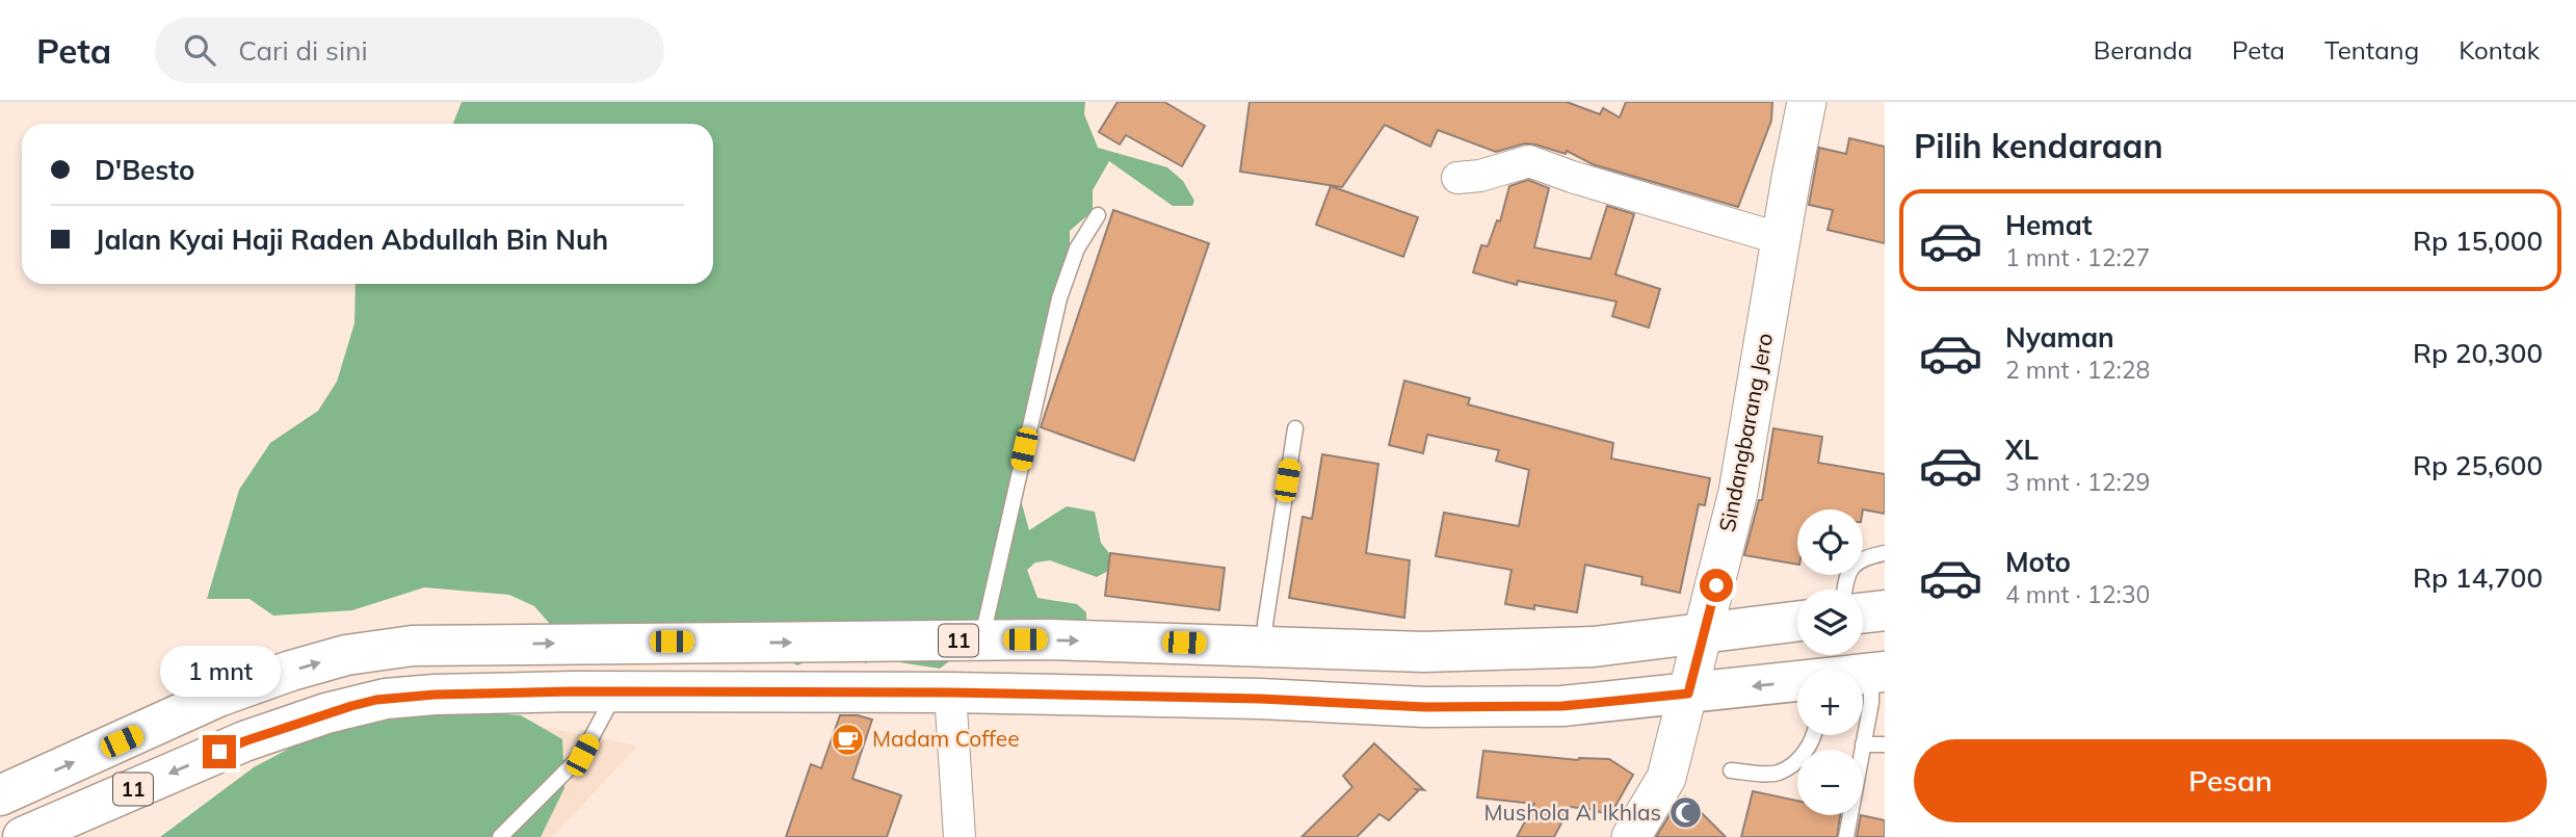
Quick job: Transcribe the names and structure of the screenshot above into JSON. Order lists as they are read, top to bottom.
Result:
{
  "streets": {
    "highway": ["11"],
    "street": ["Sindangbarang Jero"]
  },
  "crossings": [
    ["Sindangbarang Jero", "11"]
  ],
  "places": {
    "cafe": ["Madam Coffee"],
    "mosque": ["Mushola Al Ikhlas"]
  },
  "page": {
    "header": "Peta",
    "search": "Cari di sini",
    "nav": [
      "Beranda",
      "Peta",
      "Tentang",
      "Kontak"
    ],
    "heading": "Pilih kendaraan",
    "banner": ["D'Besto", "Jalan Kyai Haji Raden Abdullah Bin Nuh"],
    "list": [
      {
        "name": "Hemat",
        "note": "1 mnt · 12:27",
        "value": "Rp 15,000"
      },
      {
        "name": "Nyaman",
        "note": "2 mnt · 12:28",
        "value": "Rp 20,300"
      },
      {
        "name": "XL",
        "note": "3 mnt · 12:29",
        "value": "Rp 25,600"
      },
      {
        "name": "Moto",
        "note": "4 mnt · 12:30",
        "value": "Rp 14,700"
      }
    ],
    "map_buttons": ["+", "−"],
    "bubble": "1 mnt",
    "buttons": "Pesan"
  }
}
